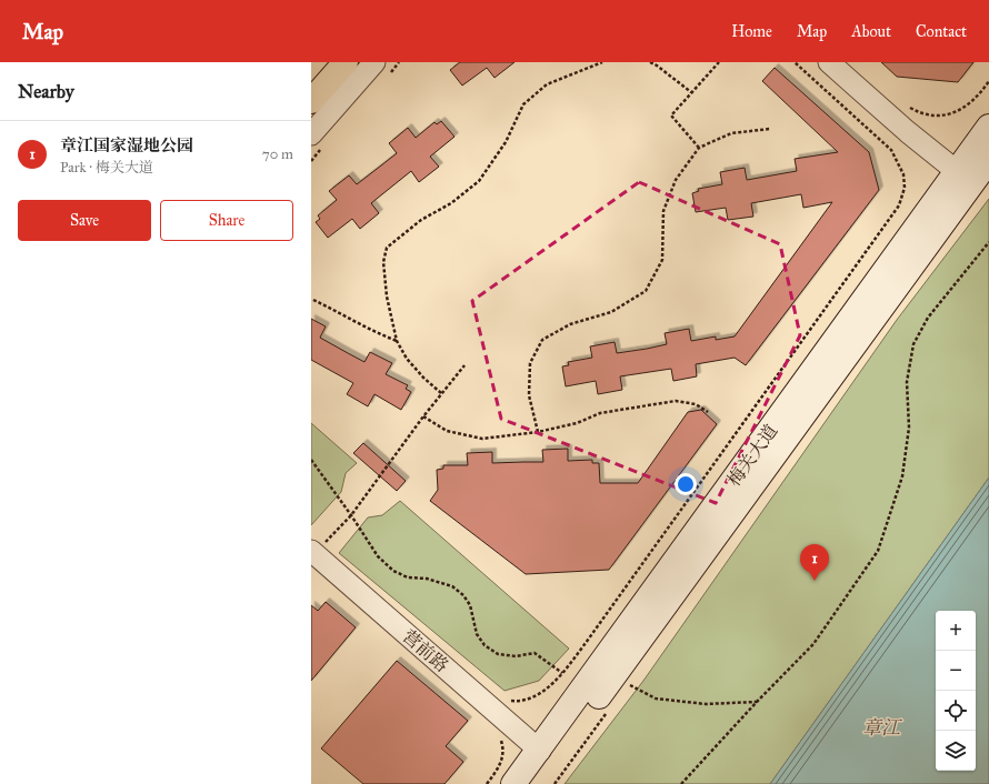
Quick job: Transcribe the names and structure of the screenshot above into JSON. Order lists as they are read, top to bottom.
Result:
{
  "streets": {
    "main road": ["梅关大道"],
    "street": ["营前路"]
  },
  "crossings": [
    ["梅关大道", "营前路"]
  ],
  "water": ["章江"],
  "page": {
    "header": "Map",
    "nav": [
      "Home",
      "Map",
      "About",
      "Contact"
    ],
    "heading": "Nearby",
    "list": [
      {
        "mark": "1",
        "name": "章江国家湿地公园",
        "note": "Park · 梅关大道",
        "value": "70 m"
      }
    ],
    "buttons": ["Save", "Share"],
    "pins": "1",
    "map_buttons": ["+", "−"]
  }
}
